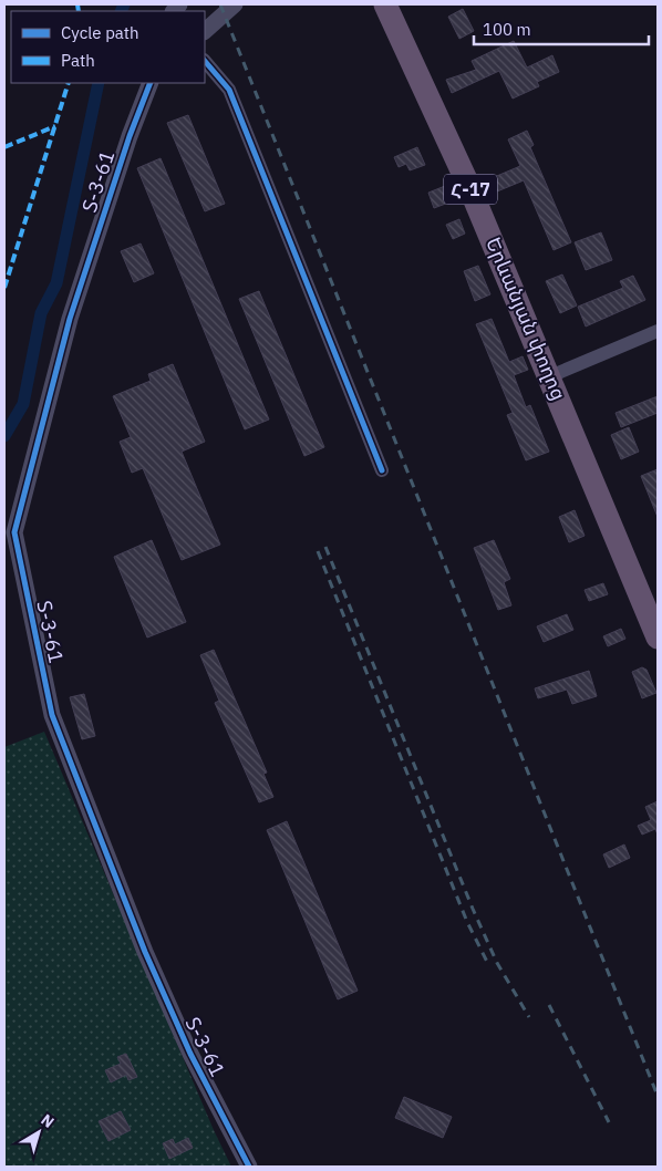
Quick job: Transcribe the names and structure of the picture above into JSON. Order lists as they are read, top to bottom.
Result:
{
  "streets": {
    "highway": ["Հ-17", "Երևանյան փողոց"],
    "street": ["Տ-3-61"]
  },
  "legend": ["Cycle path", "Path"],
  "scale_bar": "100 m",
  "north": "top right"
}
